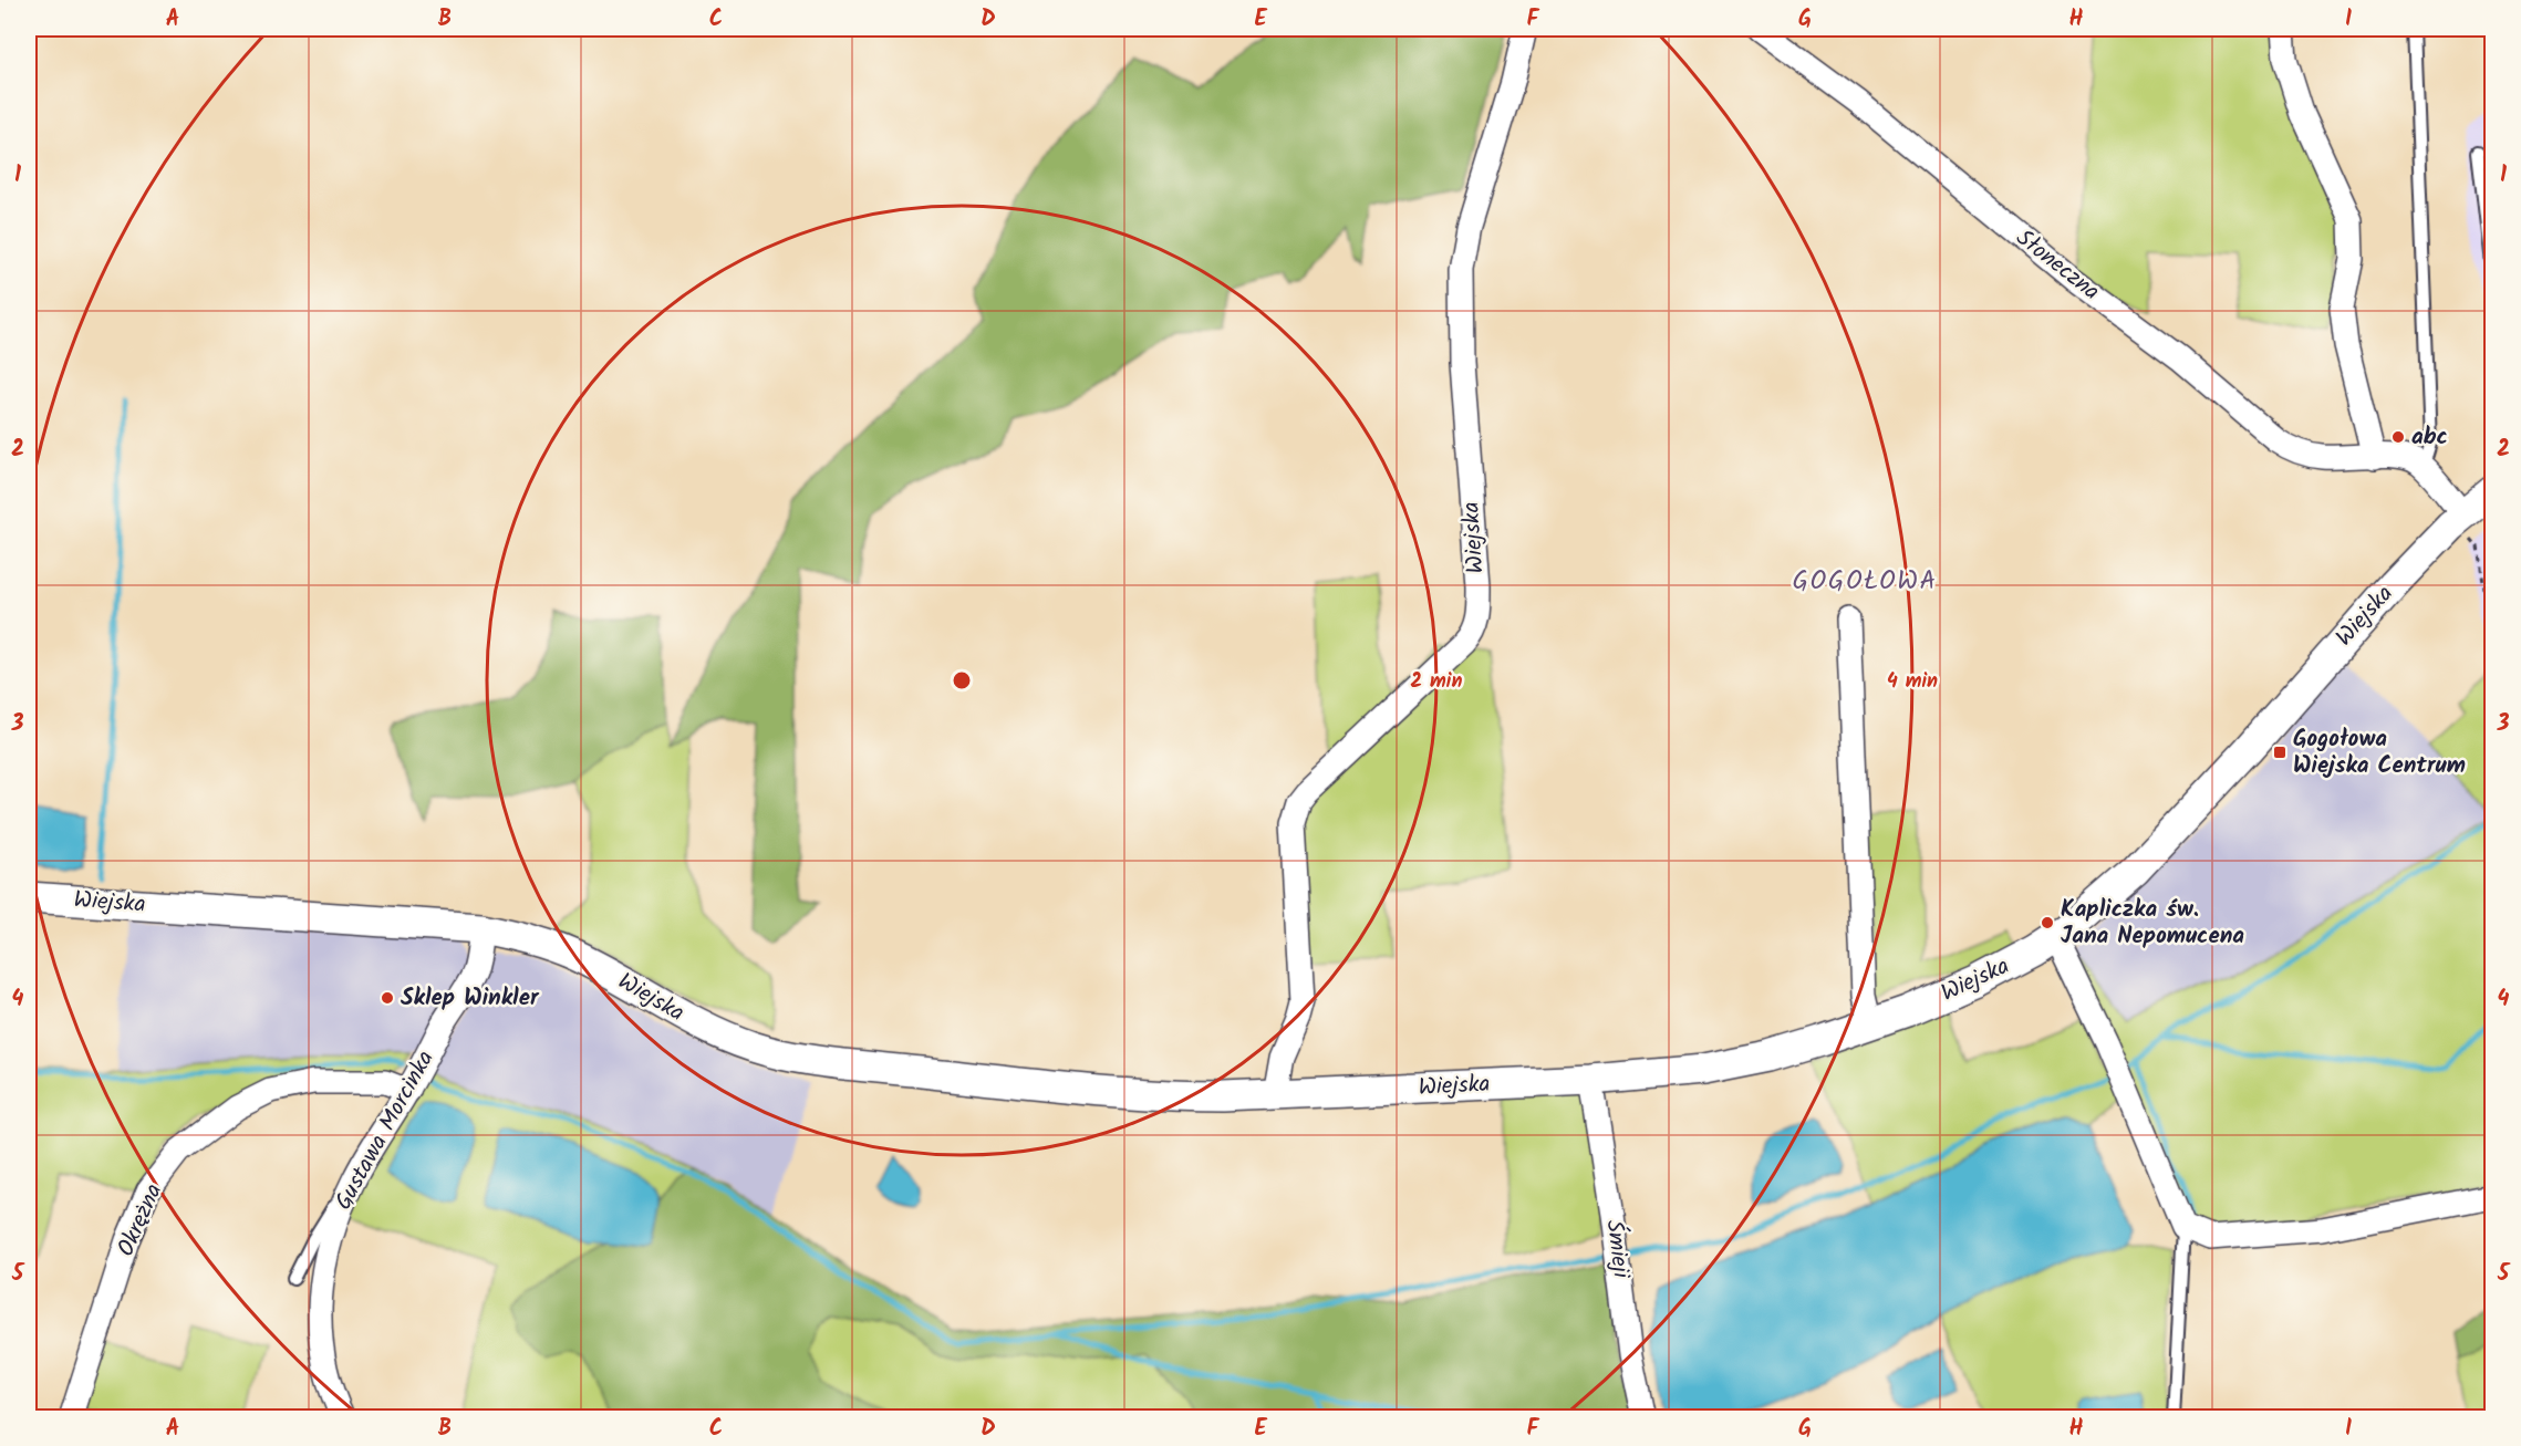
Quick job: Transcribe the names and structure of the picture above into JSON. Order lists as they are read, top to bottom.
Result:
{
  "streets": {
    "street": [
      "Słoneczna",
      "Wiejska",
      "Gustawa Morcinka",
      "Okrężna",
      "Śmieji"
    ]
  },
  "crossings": [
    ["Wiejska", "Gustawa Morcinka"],
    ["Wiejska", "Śmieji"],
    ["Gustawa Morcinka", "Okrężna"]
  ],
  "districts": ["GOGOŁOWA"],
  "places": {
    "other": ["abc", "Kapliczka św. Jana Nepomucena", "Sklep Winkler"],
    "transit": ["Gogołowa Wiejska Centrum"]
  },
  "grid": {
    "columns": [
      "A",
      "B",
      "C",
      "D",
      "E",
      "F",
      "G",
      "H",
      "I"
    ],
    "rows": [
      "1",
      "2",
      "3",
      "4",
      "5"
    ]
  },
  "rings": ["2 min", "4 min"]
}
